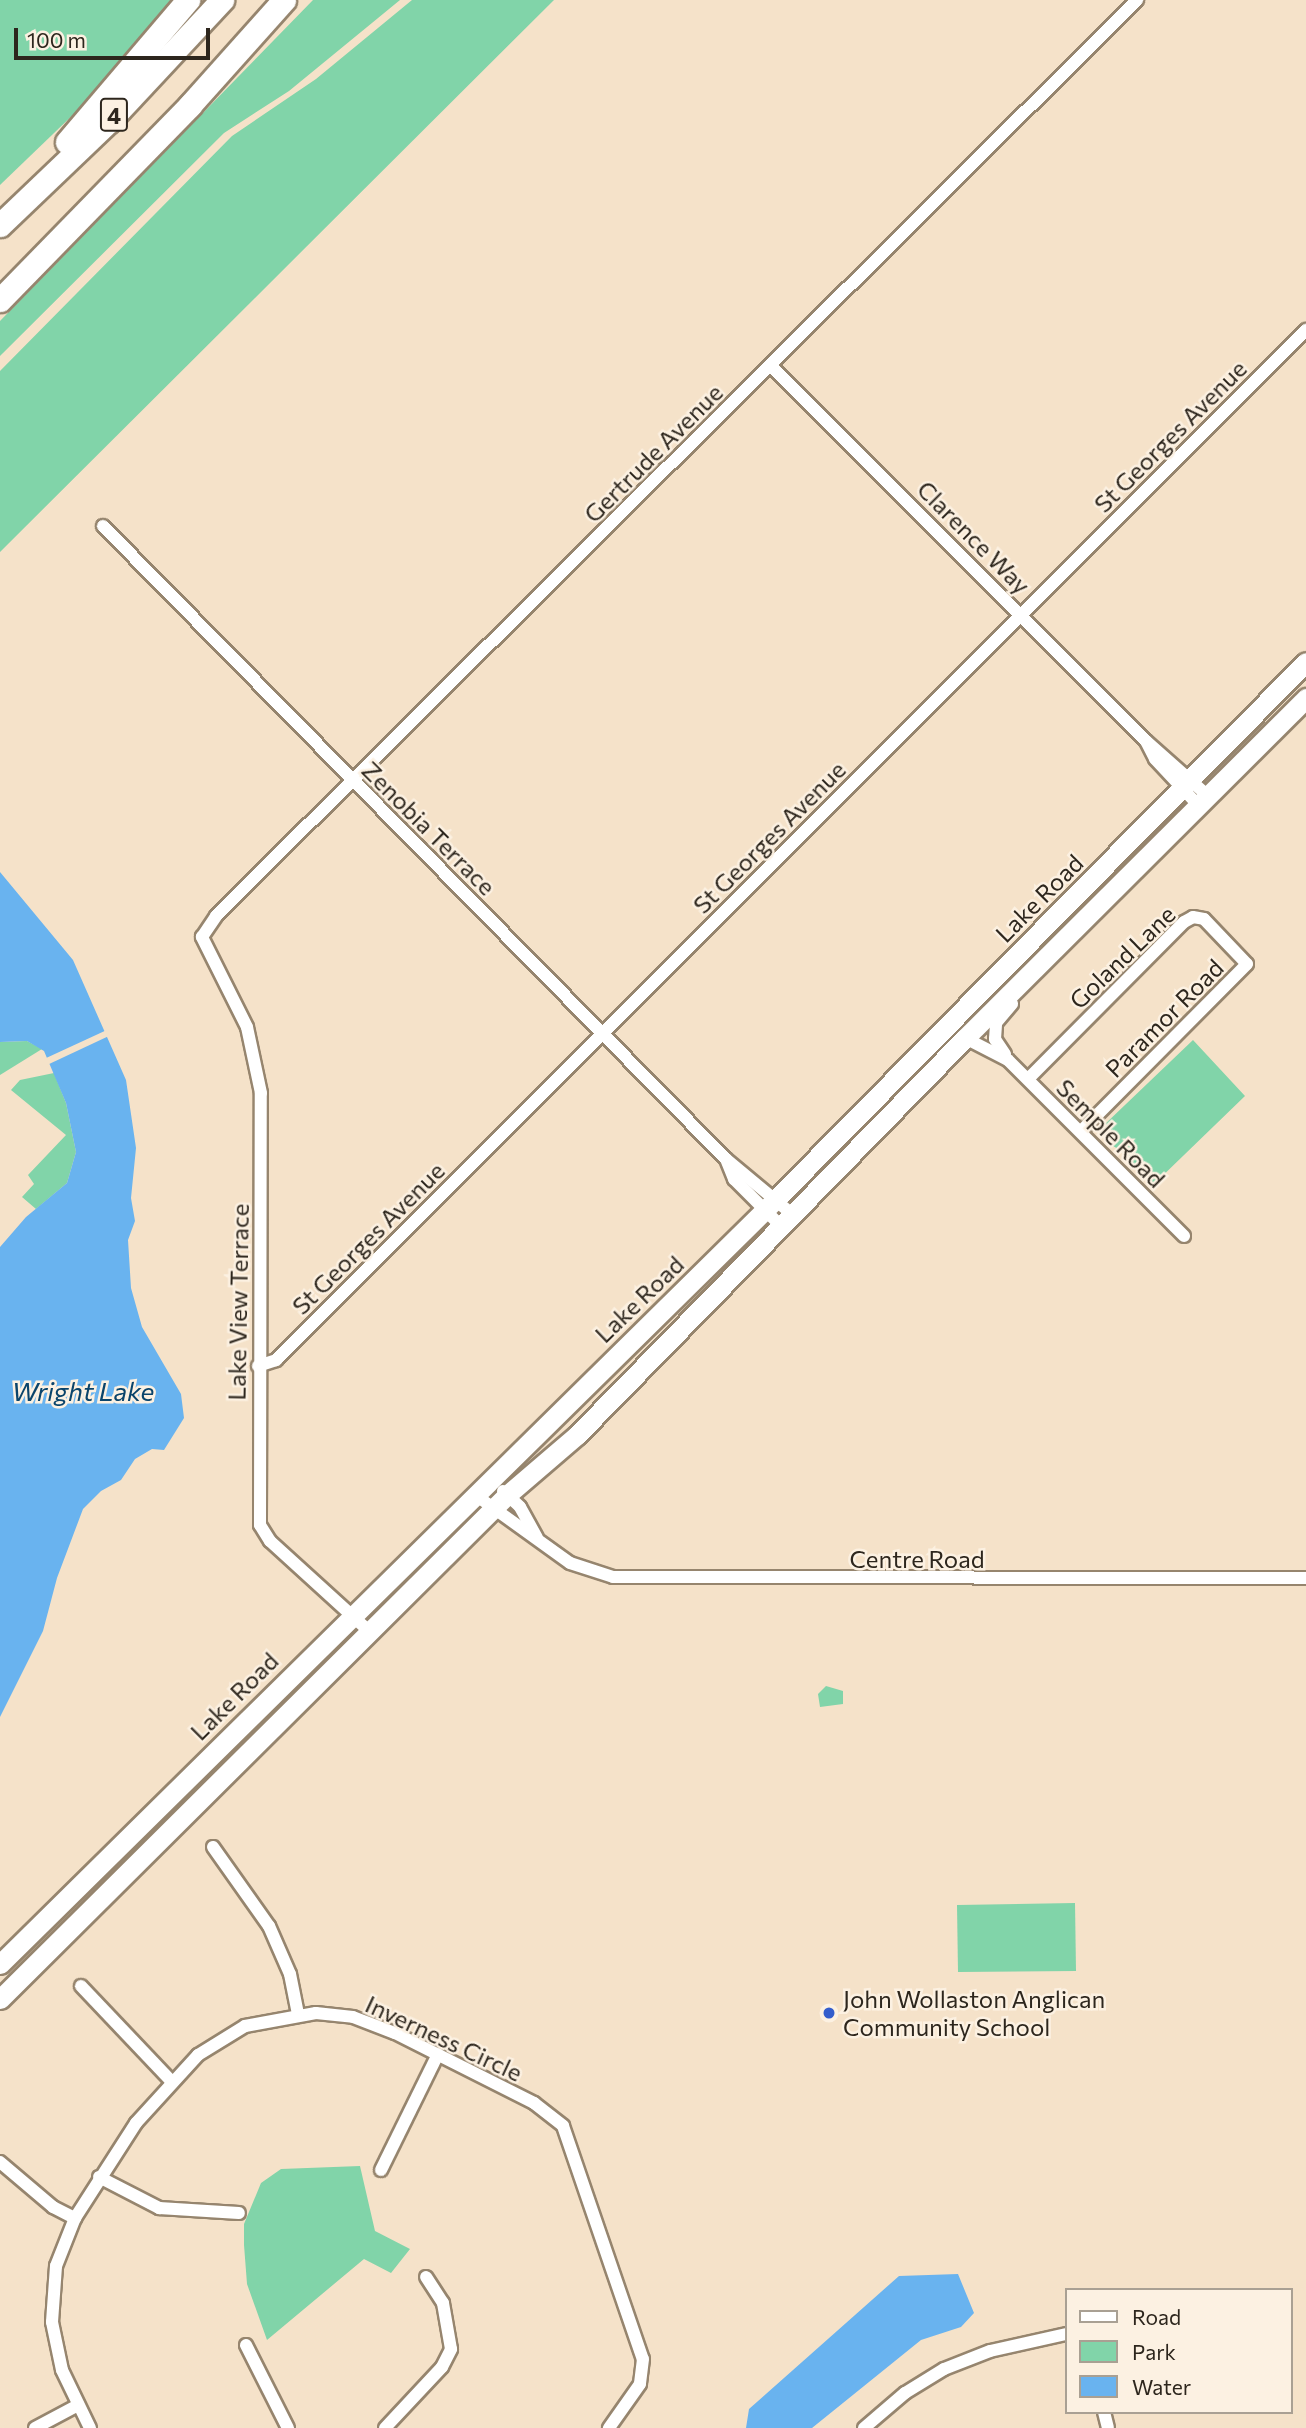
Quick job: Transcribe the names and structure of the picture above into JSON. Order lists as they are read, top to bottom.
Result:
{
  "streets": {
    "highway": ["4"],
    "main road": ["Lake Road"],
    "street": [
      "St Georges Avenue",
      "Gertrude Avenue",
      "Clarence Way",
      "Zenobia Terrace",
      "Goland Lane",
      "Paramor Road",
      "Semple Road",
      "Lake View Terrace",
      "Centre Road",
      "Inverness Circle"
    ]
  },
  "crossings": [
    ["St Georges Avenue", "Clarence Way"],
    ["St Georges Avenue", "Zenobia Terrace"],
    ["St Georges Avenue", "Lake View Terrace"],
    ["Gertrude Avenue", "Clarence Way"],
    ["Gertrude Avenue", "Zenobia Terrace"],
    ["Gertrude Avenue", "Lake View Terrace"],
    ["Clarence Way", "Lake Road"],
    ["Zenobia Terrace", "Lake Road"],
    ["Lake Road", "Semple Road"],
    ["Lake Road", "Lake View Terrace"],
    ["Lake Road", "Centre Road"],
    ["Goland Lane", "Paramor Road"],
    ["Goland Lane", "Semple Road"],
    ["Paramor Road", "Semple Road"]
  ],
  "water": ["Wright Lake"],
  "places": ["John Wollaston Anglican Community School"],
  "legend": ["Road", "Park", "Water"],
  "scale_bar": "100 m"
}
